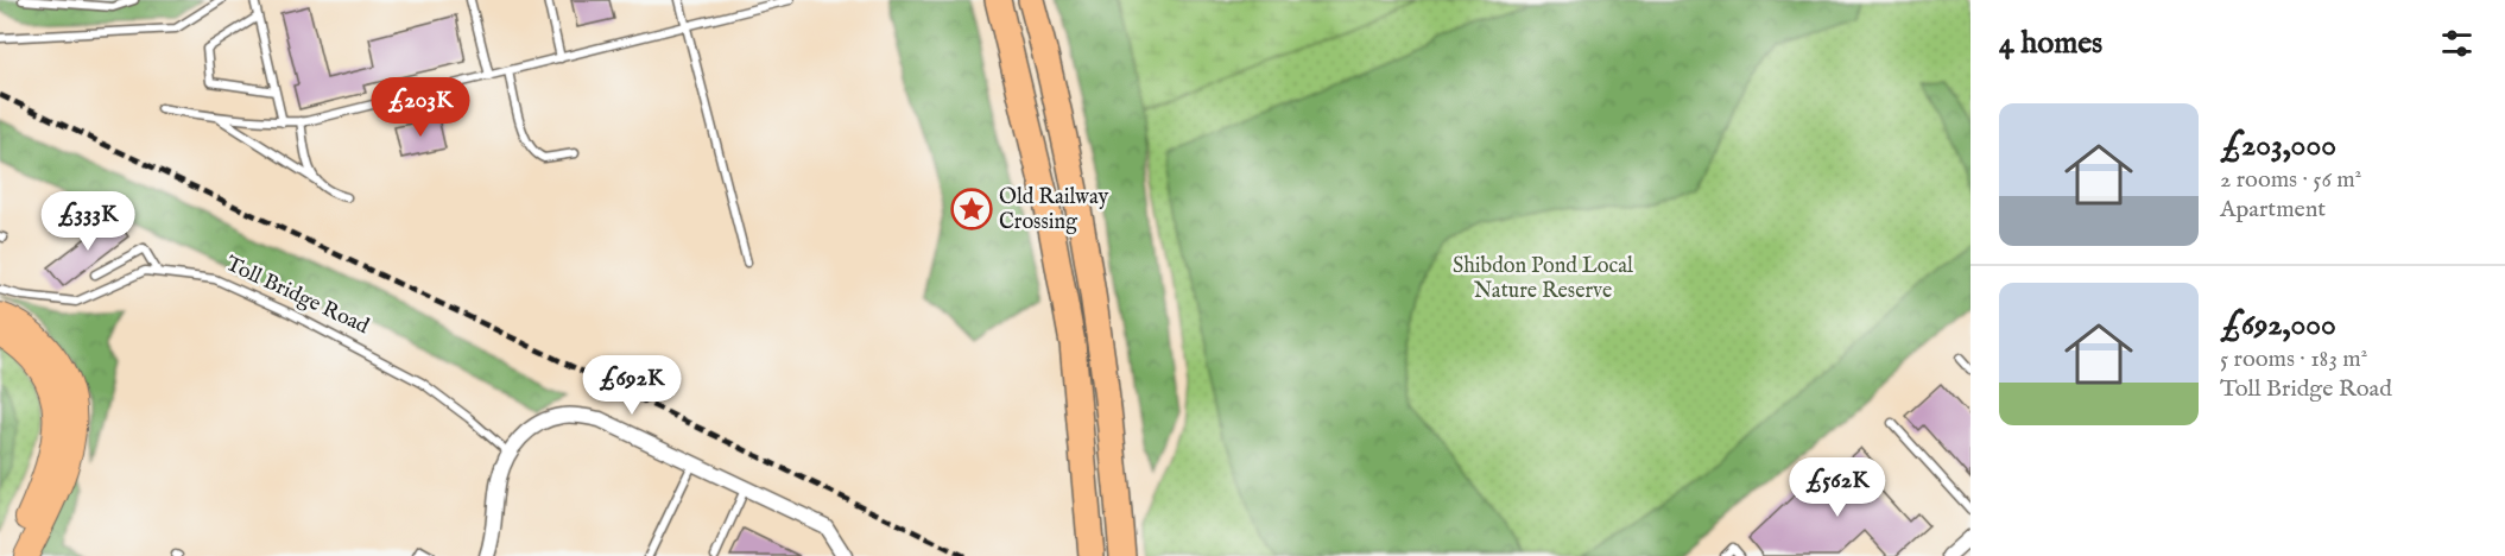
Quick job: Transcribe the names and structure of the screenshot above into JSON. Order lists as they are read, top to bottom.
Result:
{
  "streets": {
    "lane": ["Toll Bridge Road"]
  },
  "parks": ["Shibdon Pond Local Nature Reserve"],
  "places": {
    "place": ["Old Railway Crossing"]
  },
  "page": {
    "heading": "4 homes",
    "price": [
      "£203K",
      "£333K",
      "£692K",
      "£562K"
    ],
    "list": [
      {
        "name": "£203,000",
        "note": "2 rooms · 56 m² · Apartment"
      },
      {
        "name": "£692,000",
        "note": "5 rooms · 183 m² · Toll Bridge Road"
      }
    ]
  }
}
